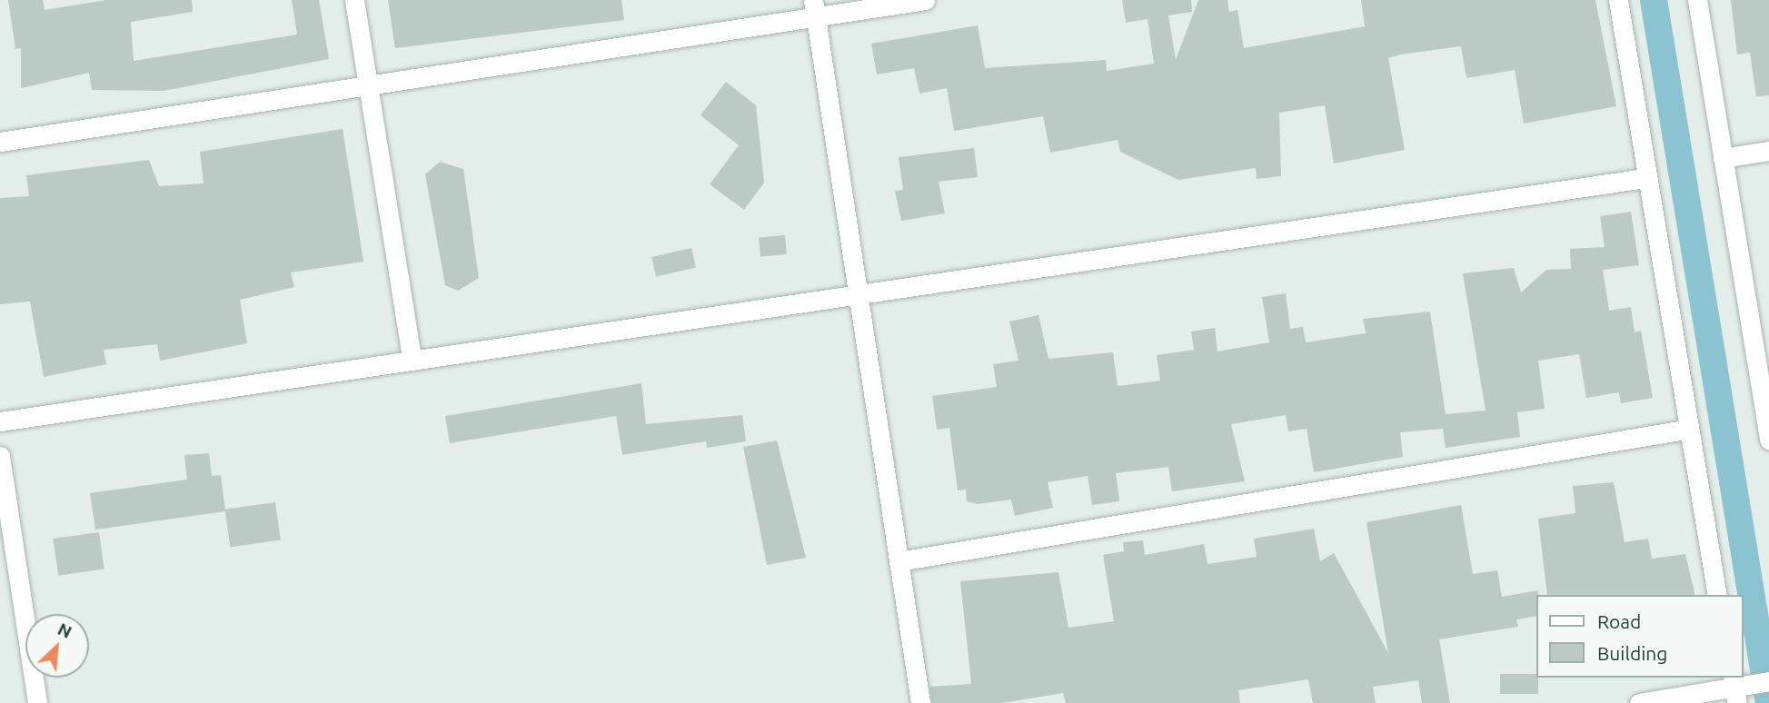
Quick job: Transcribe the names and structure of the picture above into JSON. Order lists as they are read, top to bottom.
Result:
{
  "legend": ["Road", "Building"],
  "north": "top right"
}
